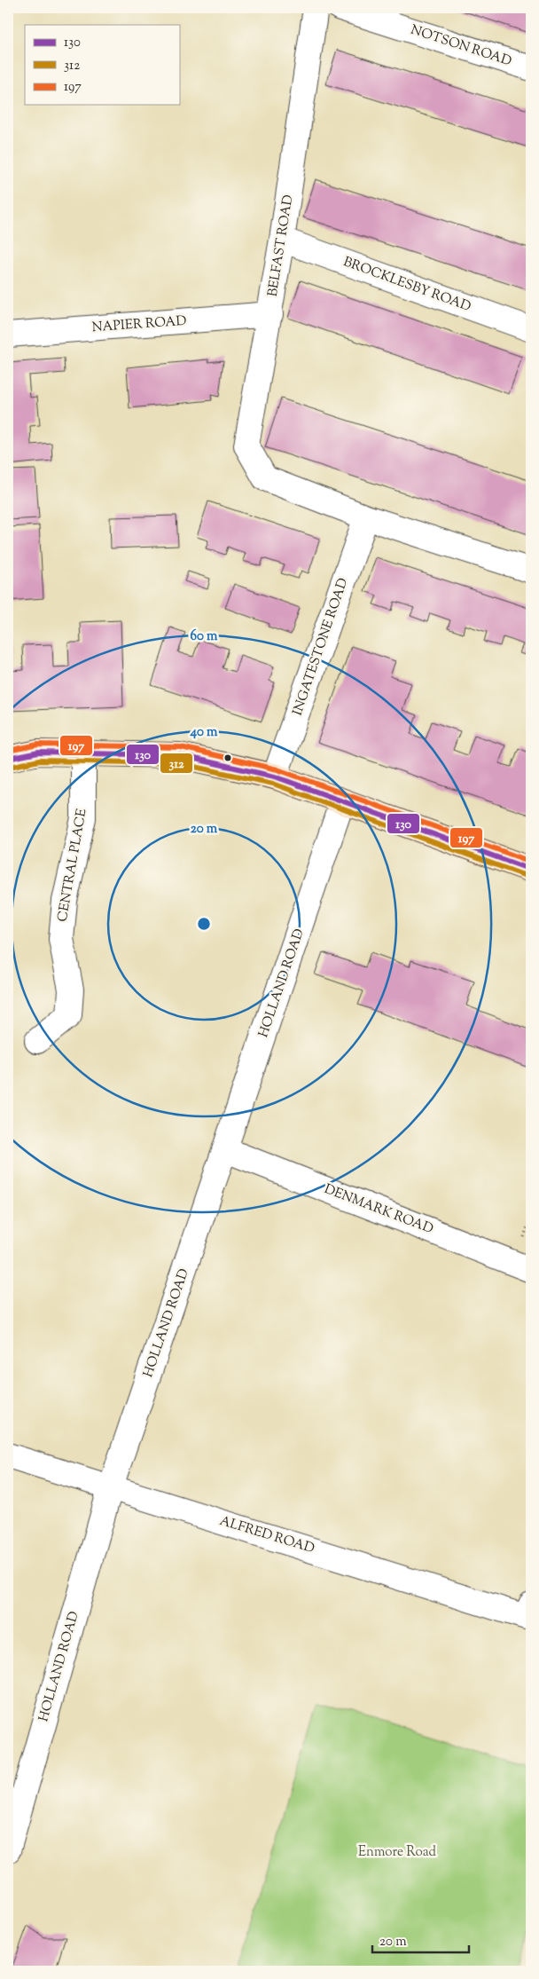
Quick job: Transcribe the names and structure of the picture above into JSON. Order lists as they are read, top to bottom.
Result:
{
  "streets": {
    "street": [
      "NOTSON ROAD",
      "BELFAST ROAD",
      "BROCKLESBY ROAD",
      "NAPIER ROAD",
      "INGATESTONE ROAD",
      "CENTRAL PLACE",
      "HOLLAND ROAD",
      "DENMARK ROAD",
      "ALFRED ROAD"
    ]
  },
  "crossings": [
    ["BELFAST ROAD", "BROCKLESBY ROAD"],
    ["BELFAST ROAD", "NAPIER ROAD"],
    ["BELFAST ROAD", "INGATESTONE ROAD"],
    ["HOLLAND ROAD", "DENMARK ROAD"],
    ["HOLLAND ROAD", "ALFRED ROAD"]
  ],
  "parks": ["Enmore Road"],
  "lines": ["transit line 197", "transit line 130", "transit line 312"],
  "legend": ["130", "312", "197"],
  "scale_bar": "20 m",
  "rings": ["60 m", "40 m", "20 m"]
}
